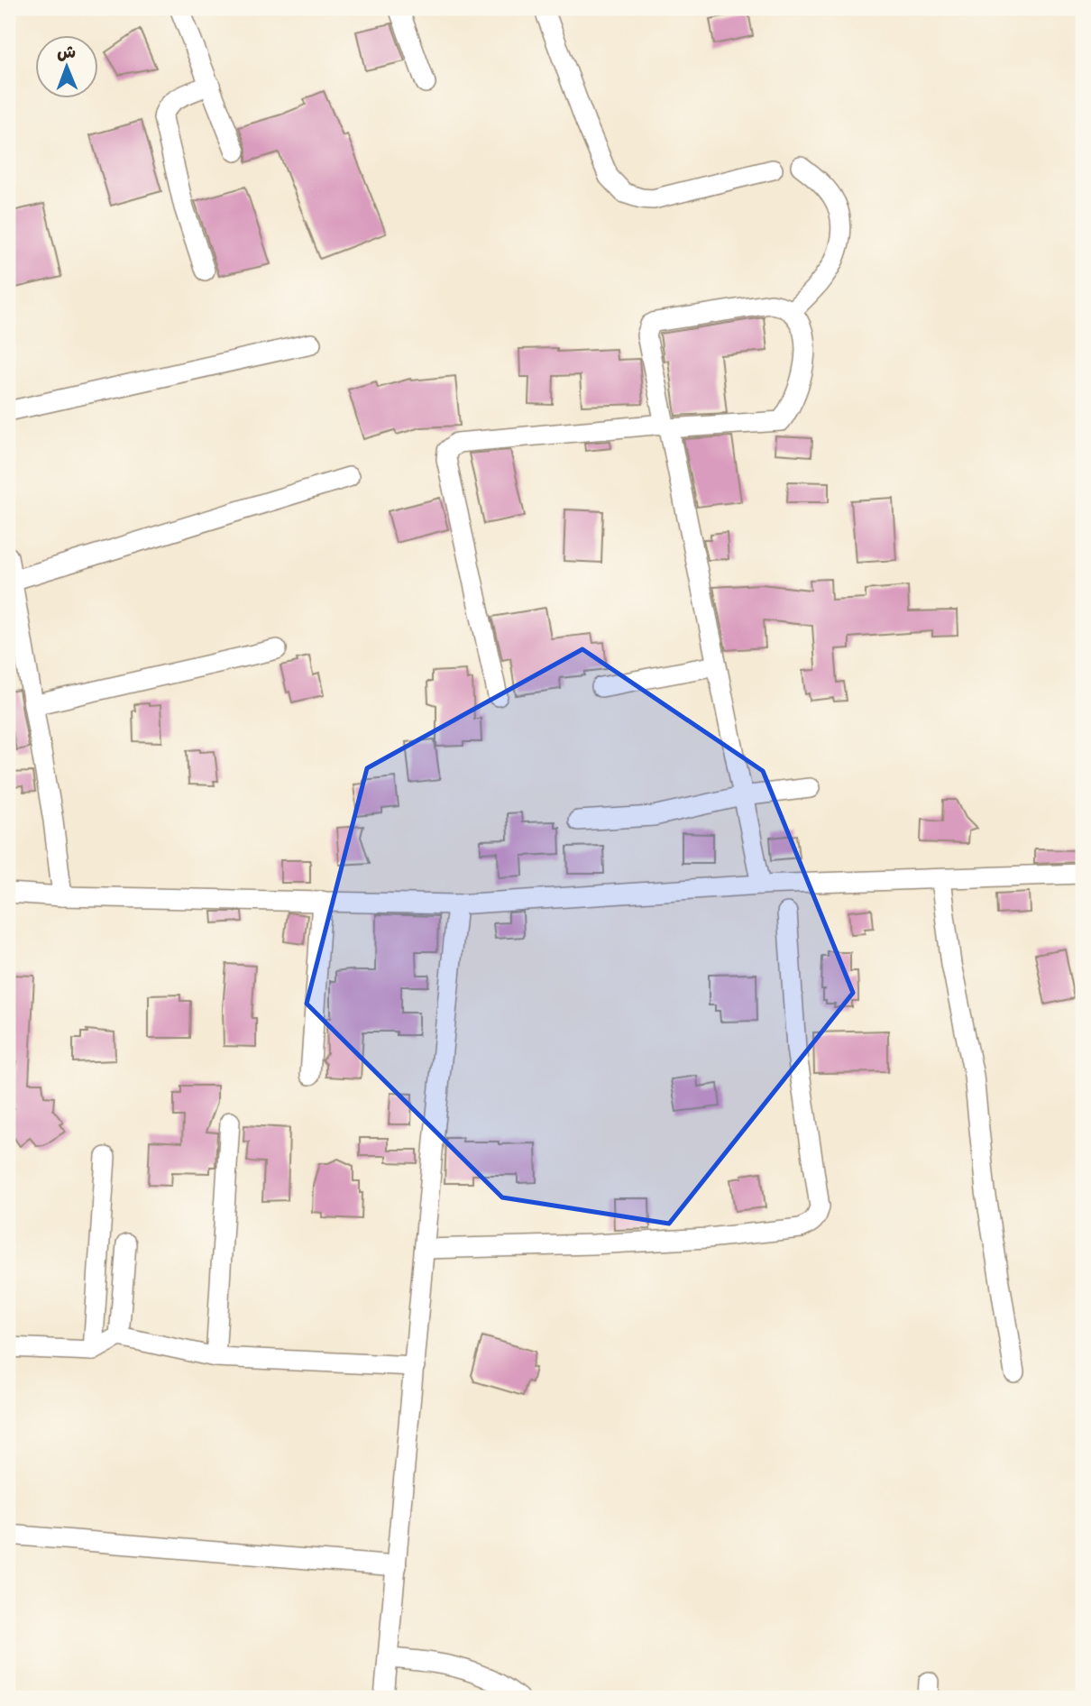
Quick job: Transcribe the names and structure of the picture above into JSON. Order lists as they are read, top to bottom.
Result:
{
  "north": "top"
}
